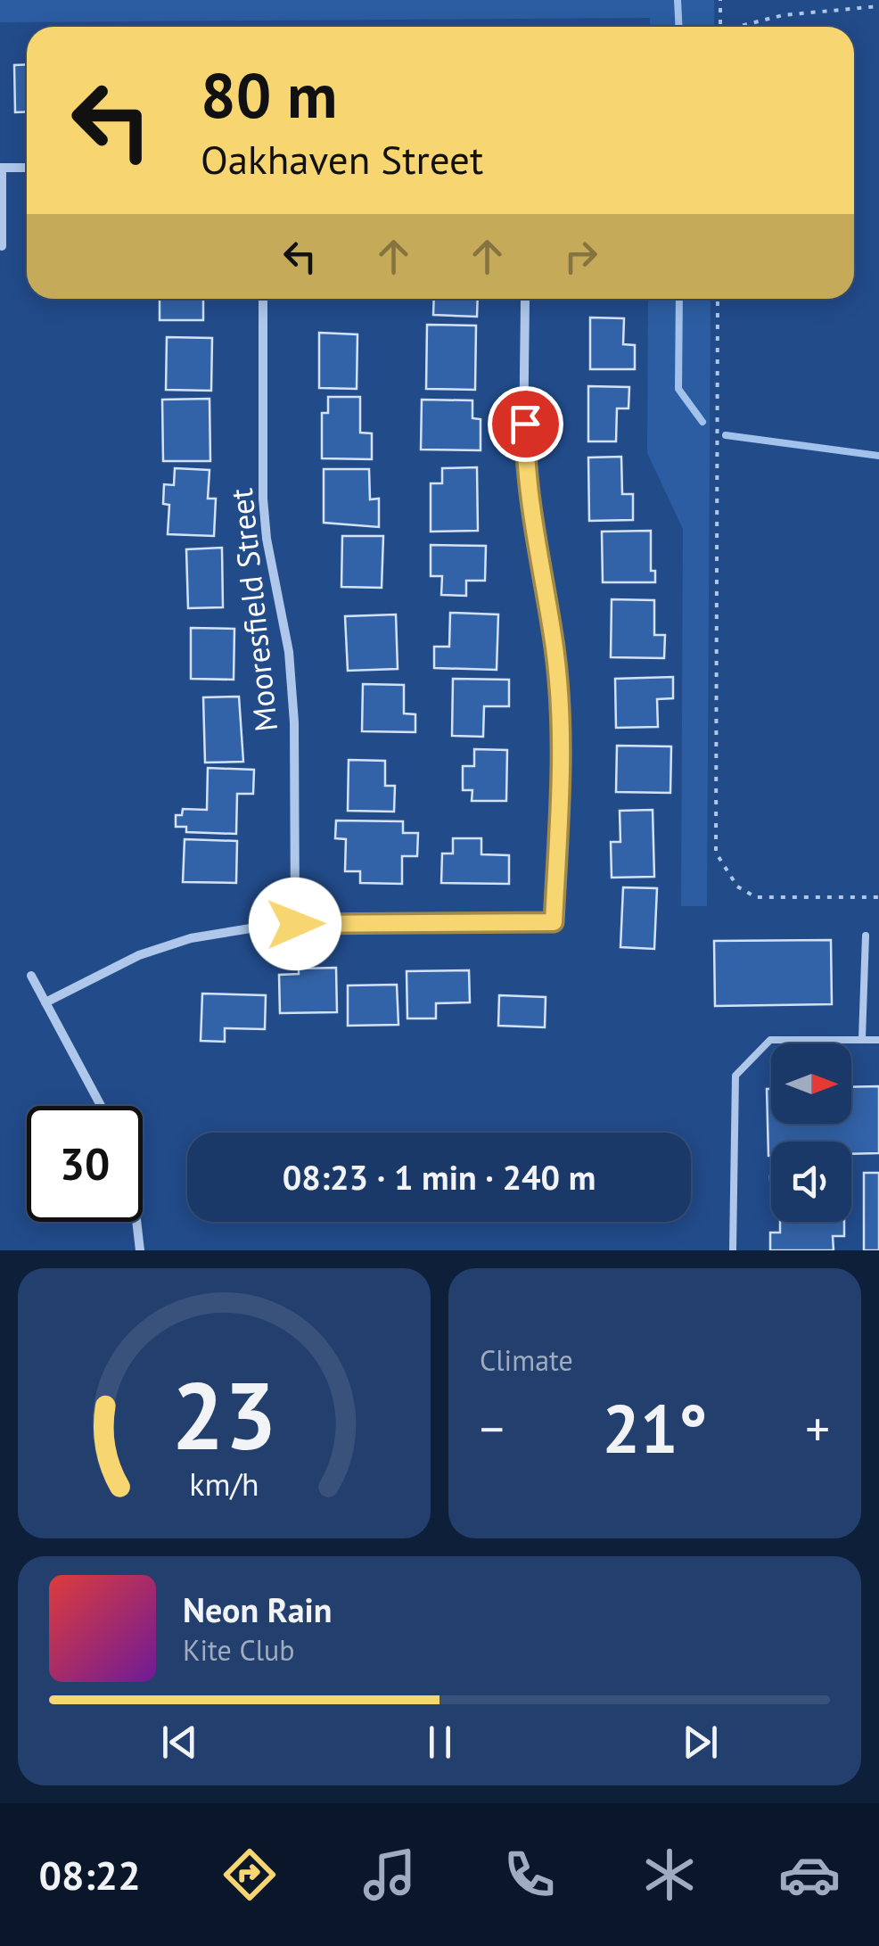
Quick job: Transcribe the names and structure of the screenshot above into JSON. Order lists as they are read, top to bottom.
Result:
{
  "streets": {
    "street": ["Mooresfield Street"]
  },
  "north": "right",
  "page": {
    "turn": ["80 m", "Oakhaven Street"],
    "limit": "30",
    "trip": "08:23 · 1 min · 240 m",
    "tile": "Climate",
    "heat": ["−", "21°", "+"],
    "song": ["Neon Rain", "Kite Club"],
    "tabs": "08:22",
    "gauge": ["23", "km/h"]
  }
}
